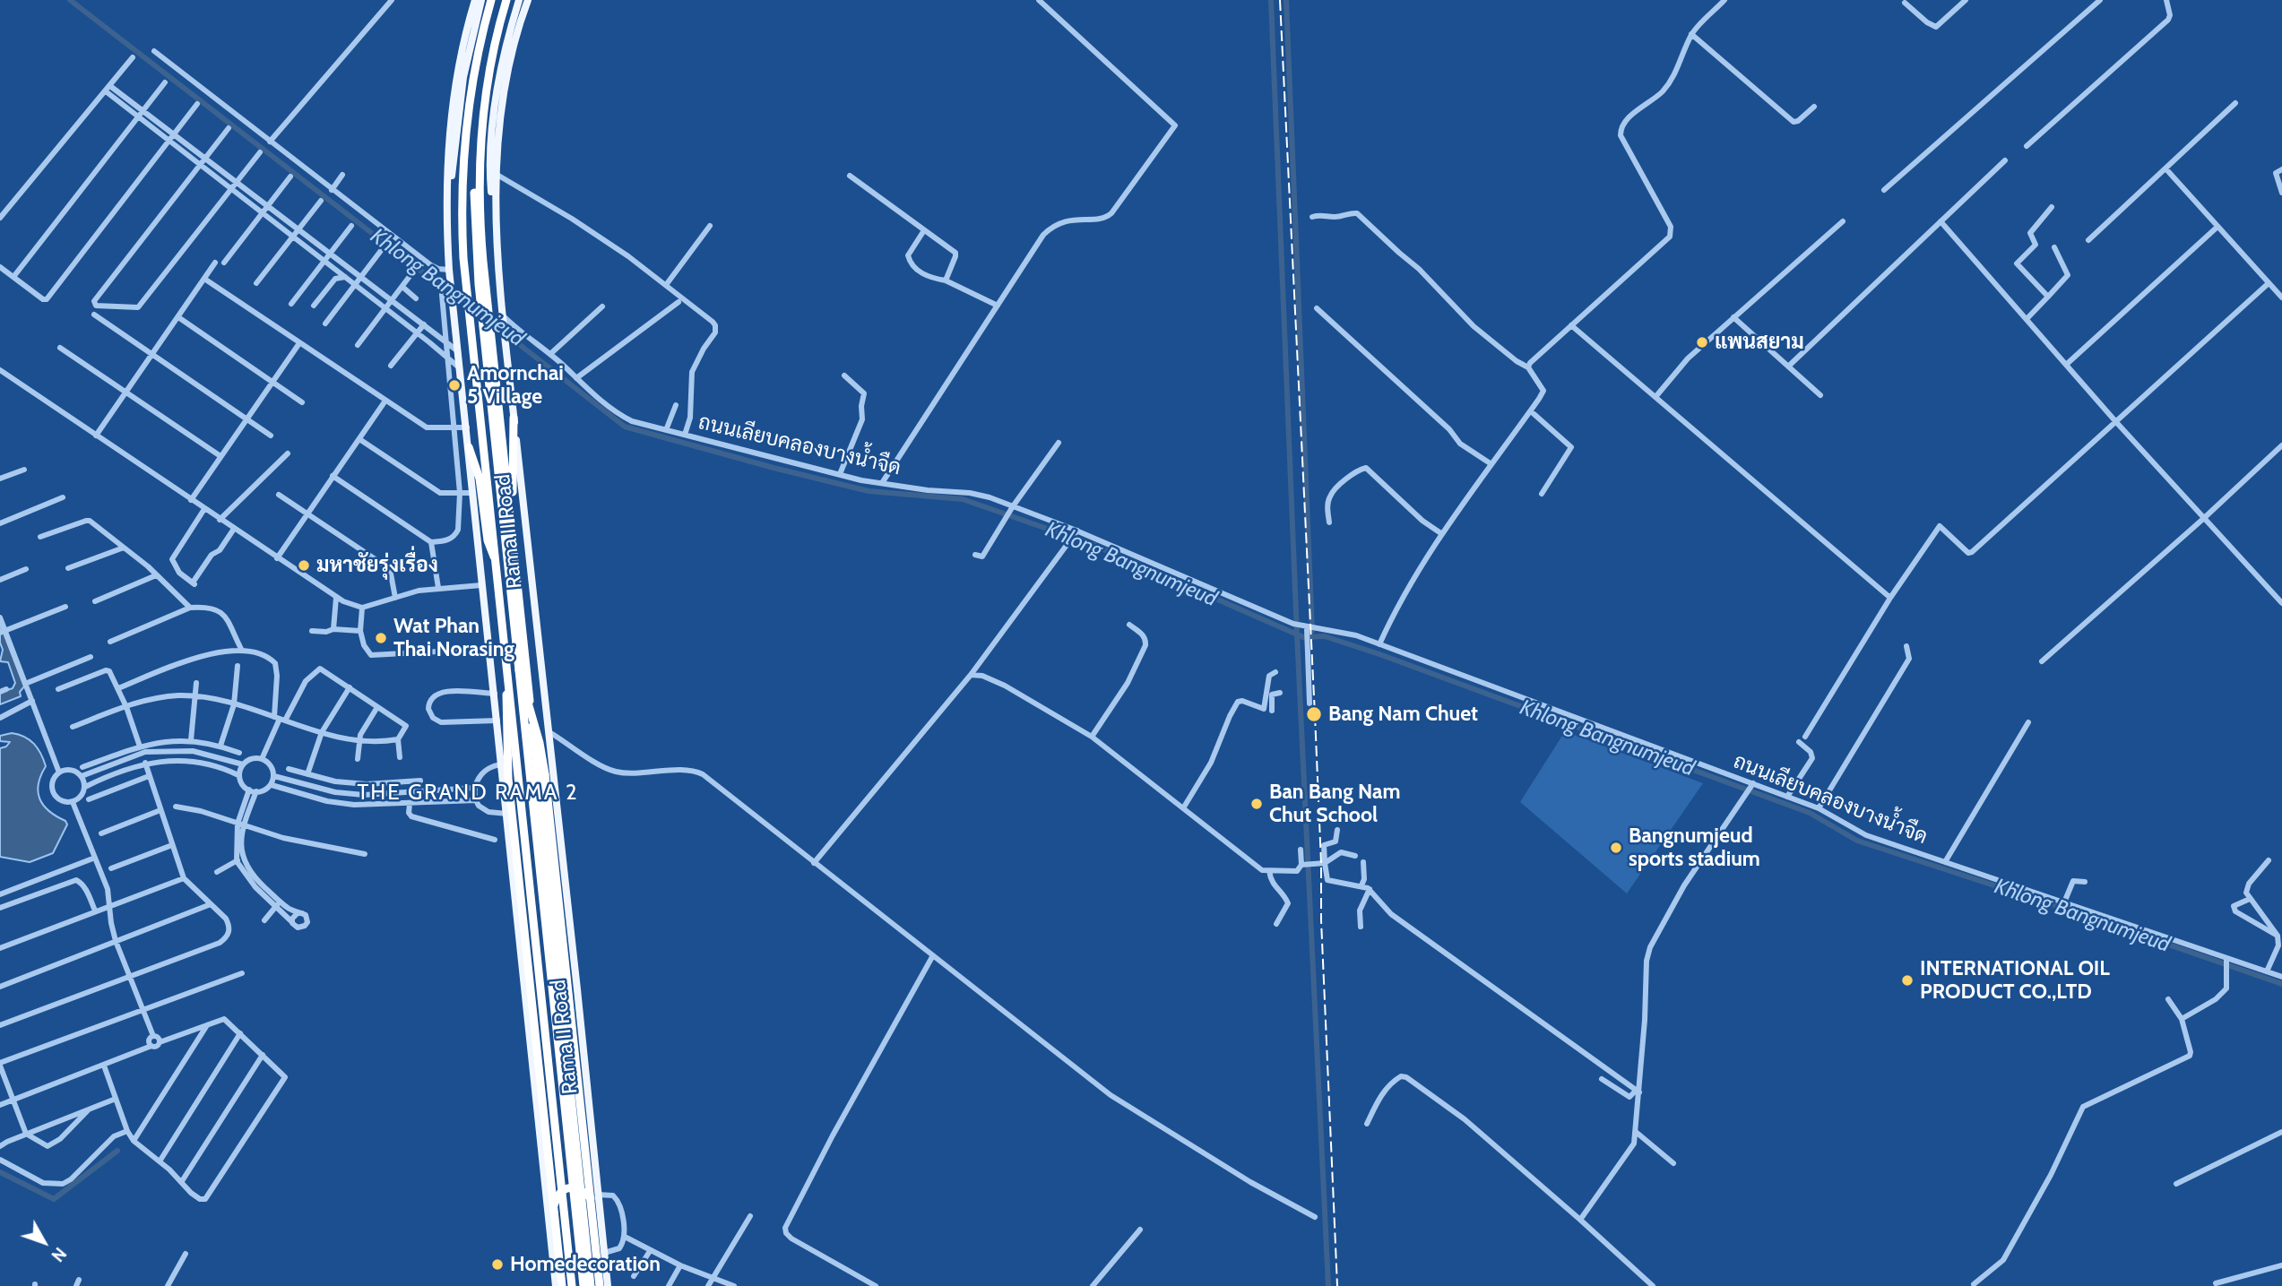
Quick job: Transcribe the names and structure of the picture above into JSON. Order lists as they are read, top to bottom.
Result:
{
  "streets": {
    "highway": ["Rama II Road"],
    "street": ["ถนนเลียบคลองบางน้ำจืด"]
  },
  "crossings": [
    ["ถนนเลียบคลองบางน้ำจืด", "Rama II Road"]
  ],
  "districts": ["THE GRAND RAMA 2"],
  "water": ["Khlong Bangnumjeud"],
  "places": [
    "แพนสยาม",
    "Amornchai 5 Village",
    "มหาชัยรุ่งเรื่อง",
    "Wat Phan Thai Norasing",
    "Bang Nam Chuet",
    "Ban Bang Nam Chut School",
    "Bangnumjeud sports stadium",
    "INTERNATIONAL OIL PRODUCT CO.,LTD",
    "Homedecoration"
  ],
  "north": "bottom right"
}
